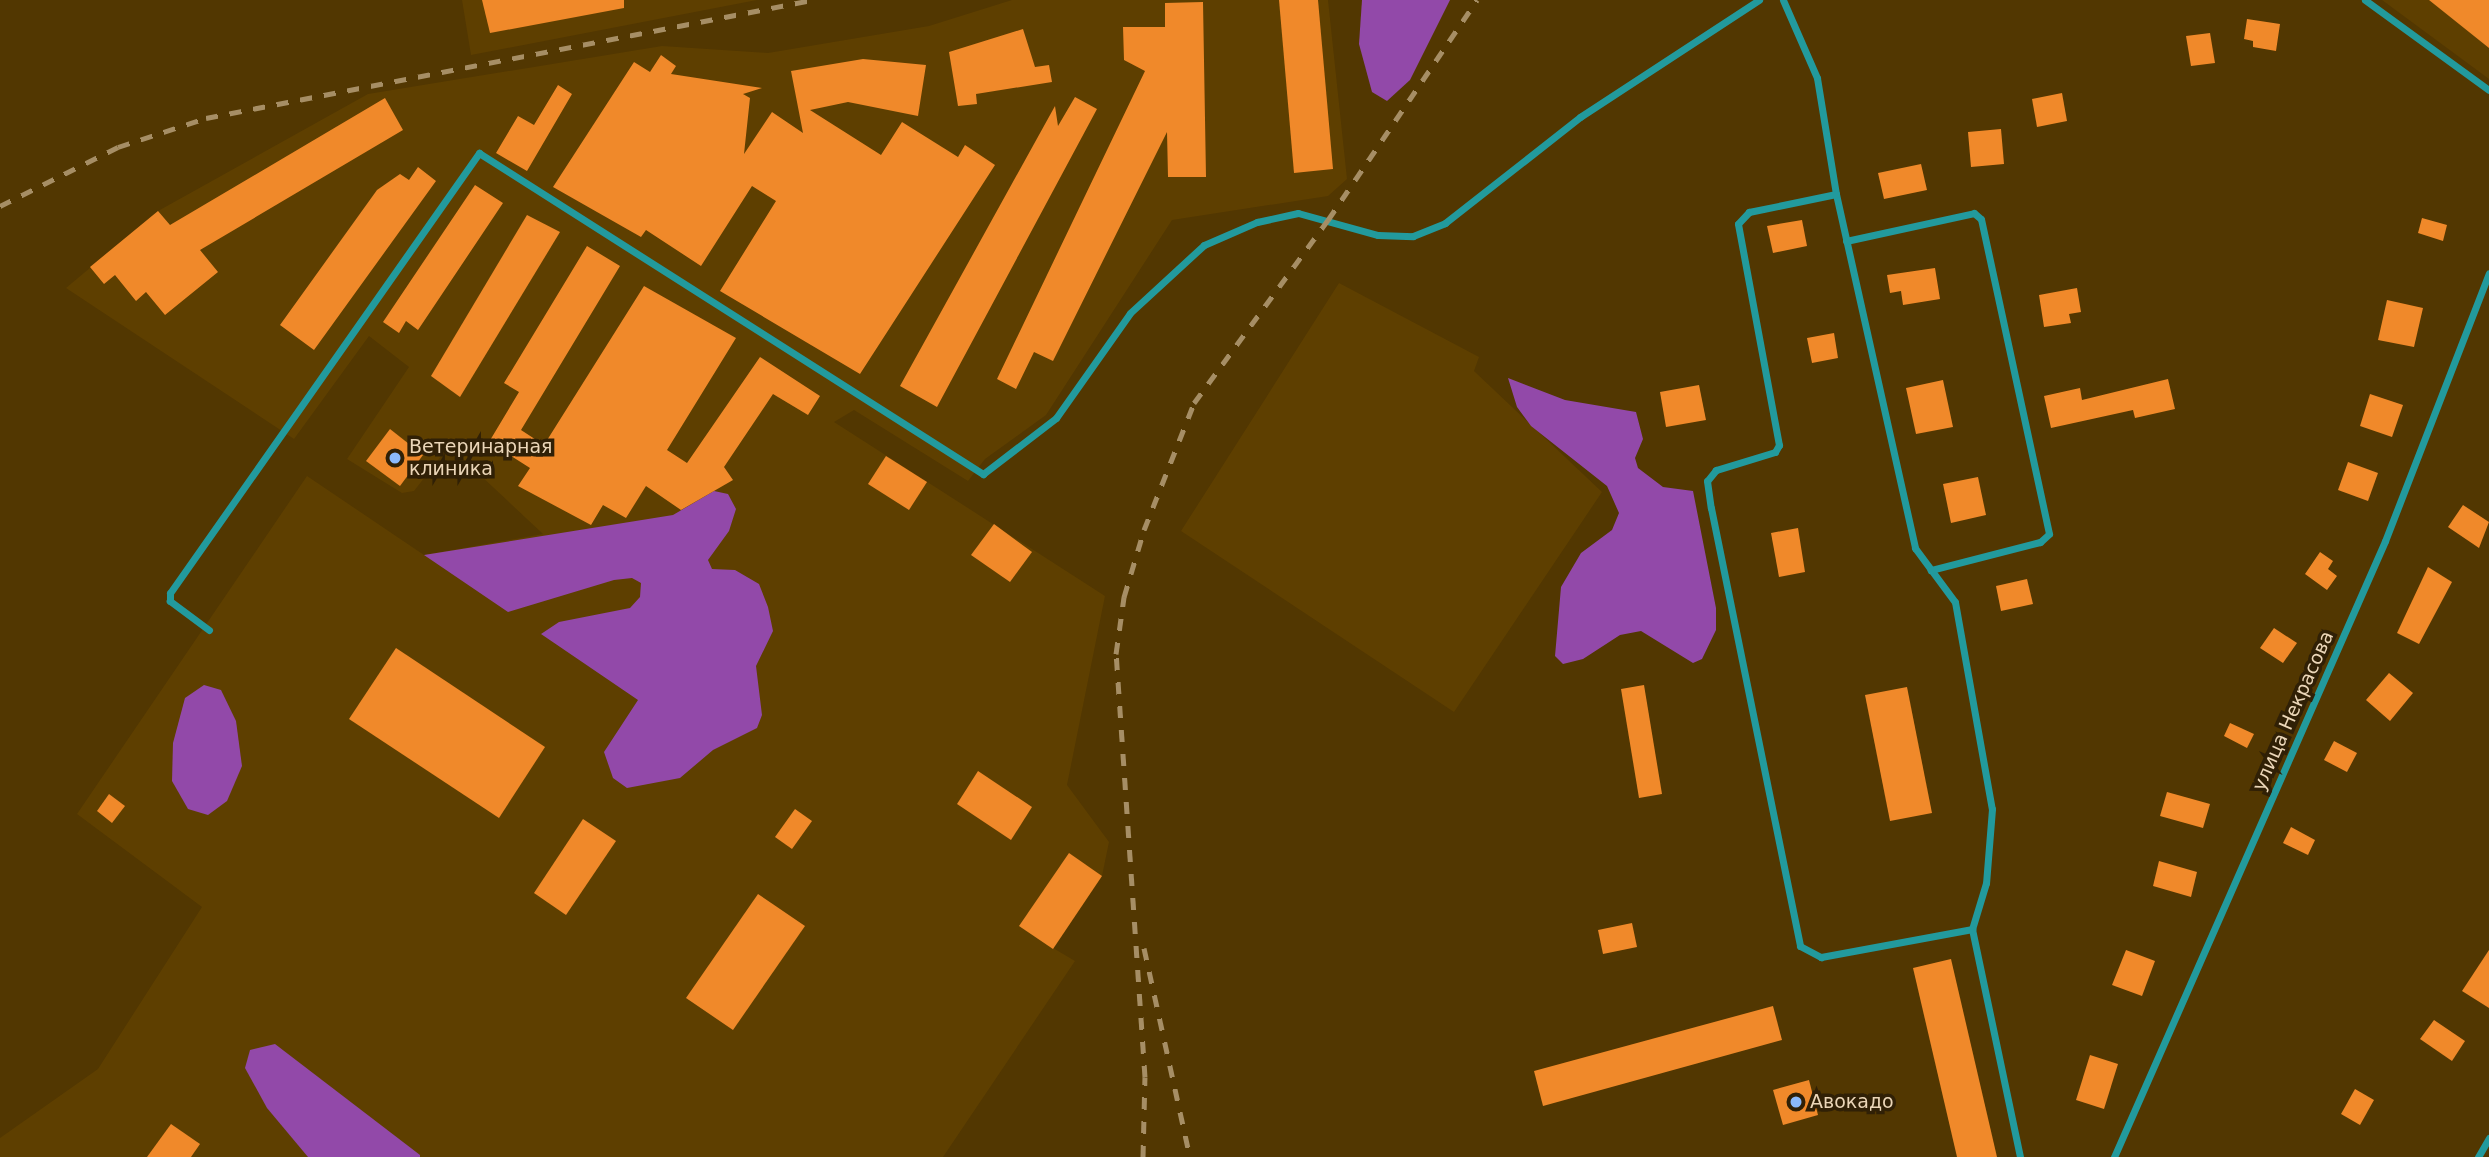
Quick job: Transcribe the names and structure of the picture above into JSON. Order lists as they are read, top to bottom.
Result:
{
  "streets": {
    "street": ["улица Некрасова"]
  },
  "places": ["Ветеринарная клиника", "Авокадо"]
}
